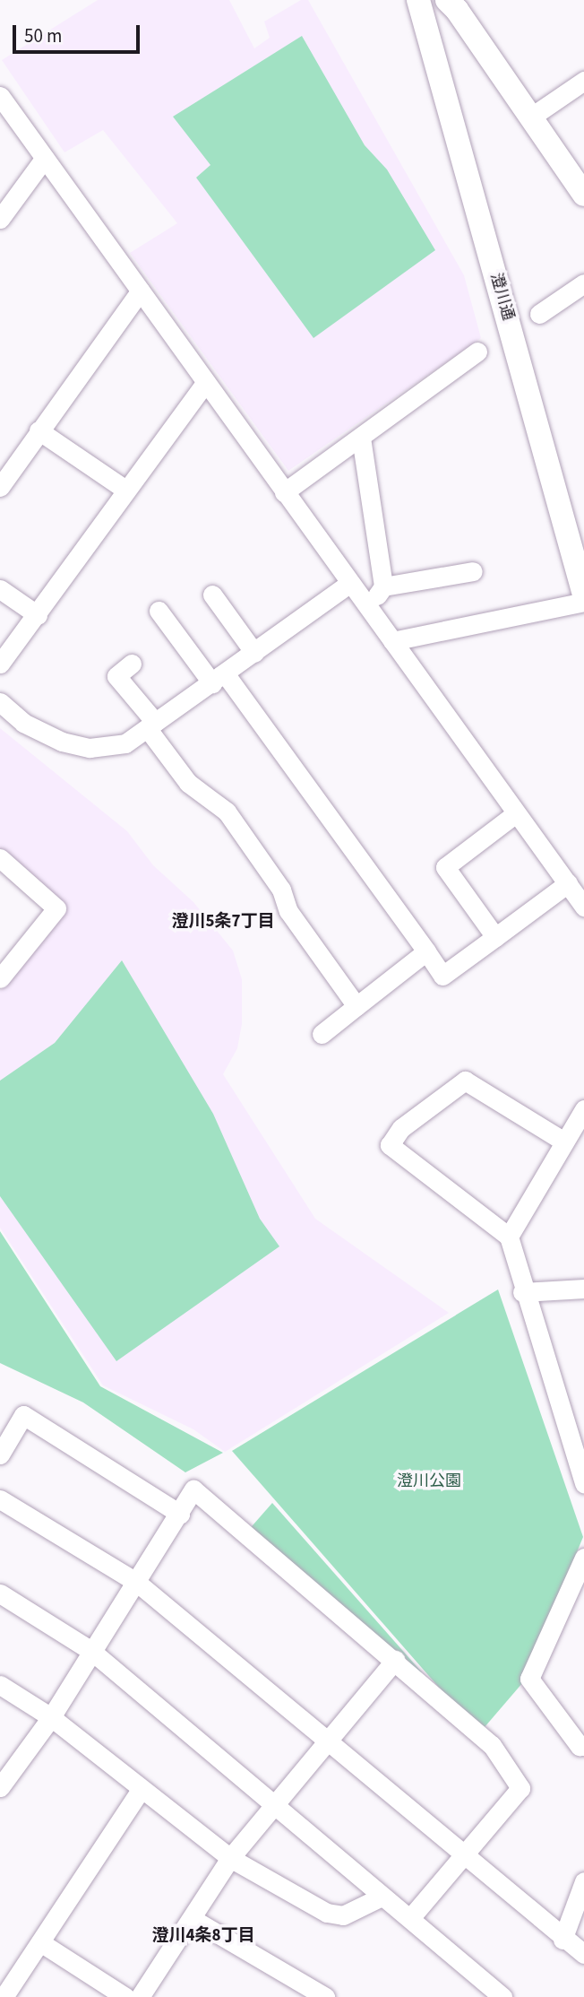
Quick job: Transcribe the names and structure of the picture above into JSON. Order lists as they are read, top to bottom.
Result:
{
  "streets": {
    "street": ["澄川通"]
  },
  "districts": ["澄川5条7丁目", "澄川4条8丁目"],
  "parks": ["澄川公園"],
  "scale_bar": "50 m"
}
